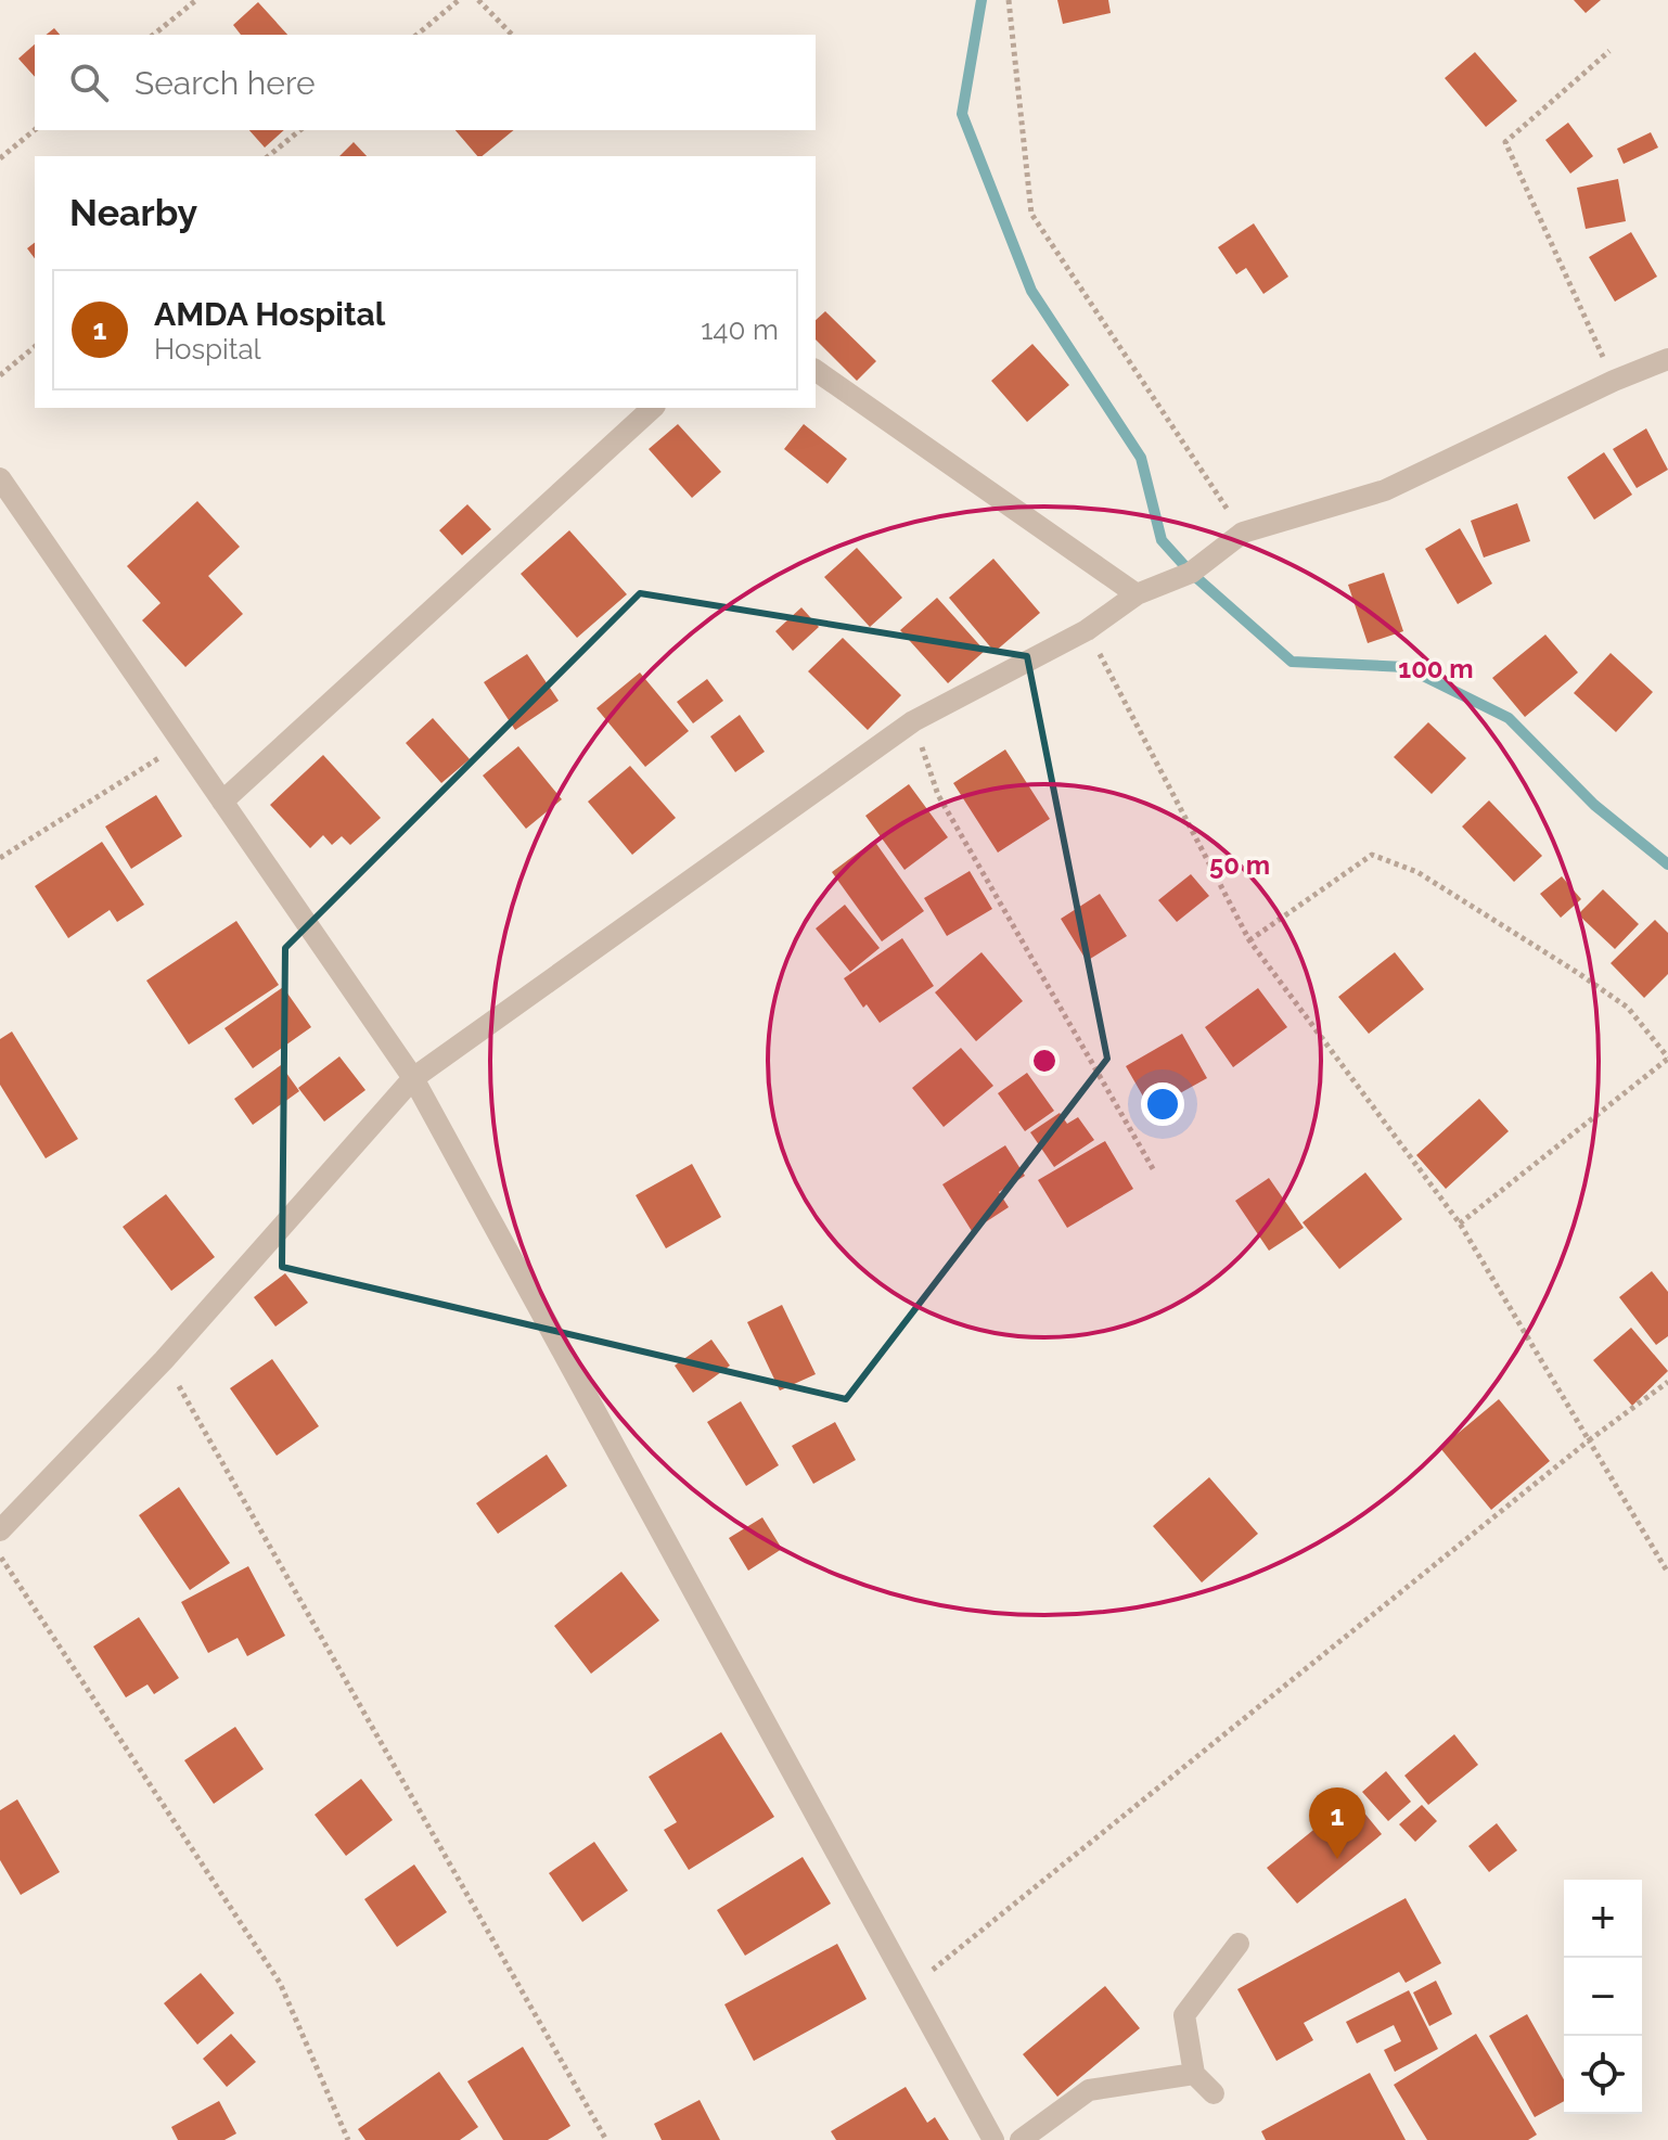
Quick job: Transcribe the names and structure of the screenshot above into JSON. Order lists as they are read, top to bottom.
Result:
{
  "page": {
    "search": "Search here",
    "heading": "Nearby",
    "list": [
      {
        "mark": "1",
        "name": "AMDA Hospital",
        "note": "Hospital",
        "value": "140 m"
      }
    ],
    "pins": "1",
    "map_buttons": ["+", "−"]
  },
  "rings": ["100 m", "50 m"]
}
